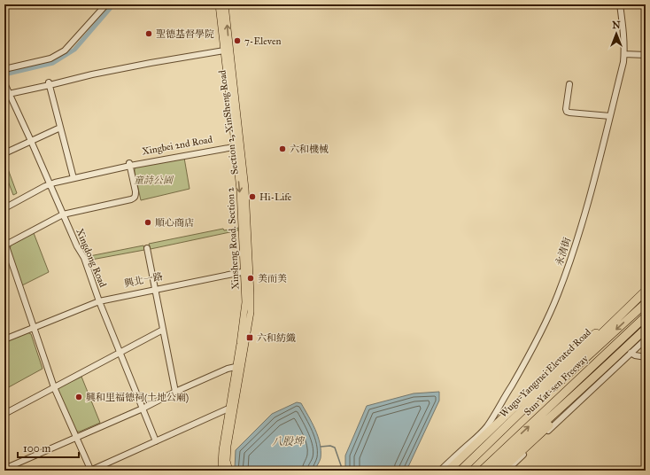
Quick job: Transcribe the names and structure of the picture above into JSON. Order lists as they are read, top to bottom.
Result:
{
  "streets": {
    "highway": ["Wugu-Yangmei Elevated Road", "Sun Yat-sen Freeway"],
    "main road": ["Section 2, XinSheng Road", "Xinsheng Road. Section 2"],
    "street": [
      "Xingbei 2nd Road",
      "永清街",
      "Xingdong Road",
      "興北一路"
    ]
  },
  "crossings": [
    ["Section 2, XinSheng Road", "Xingbei 2nd Road"],
    ["Section 2, XinSheng Road", "Xinsheng Road. Section 2"],
    ["Section 2, XinSheng Road", "興北一路"],
    ["Xingbei 2nd Road", "Xingdong Road"],
    ["Xinsheng Road. Section 2", "興北一路"],
    ["Xingdong Road", "興北一路"],
    ["Wugu-Yangmei Elevated Road", "Sun Yat-sen Freeway"]
  ],
  "water": ["八股埤"],
  "parks": ["童詩公園"],
  "places": {
    "other": [
      "聖德基督學院",
      "7-Eleven",
      "六和機械",
      "Hi-Life",
      "順心商店",
      "美而美",
      "興和里福德祠(土地公廟)"
    ],
    "transit": ["六和紡織"]
  },
  "scale_bar": "100 m",
  "north": "top"
}
